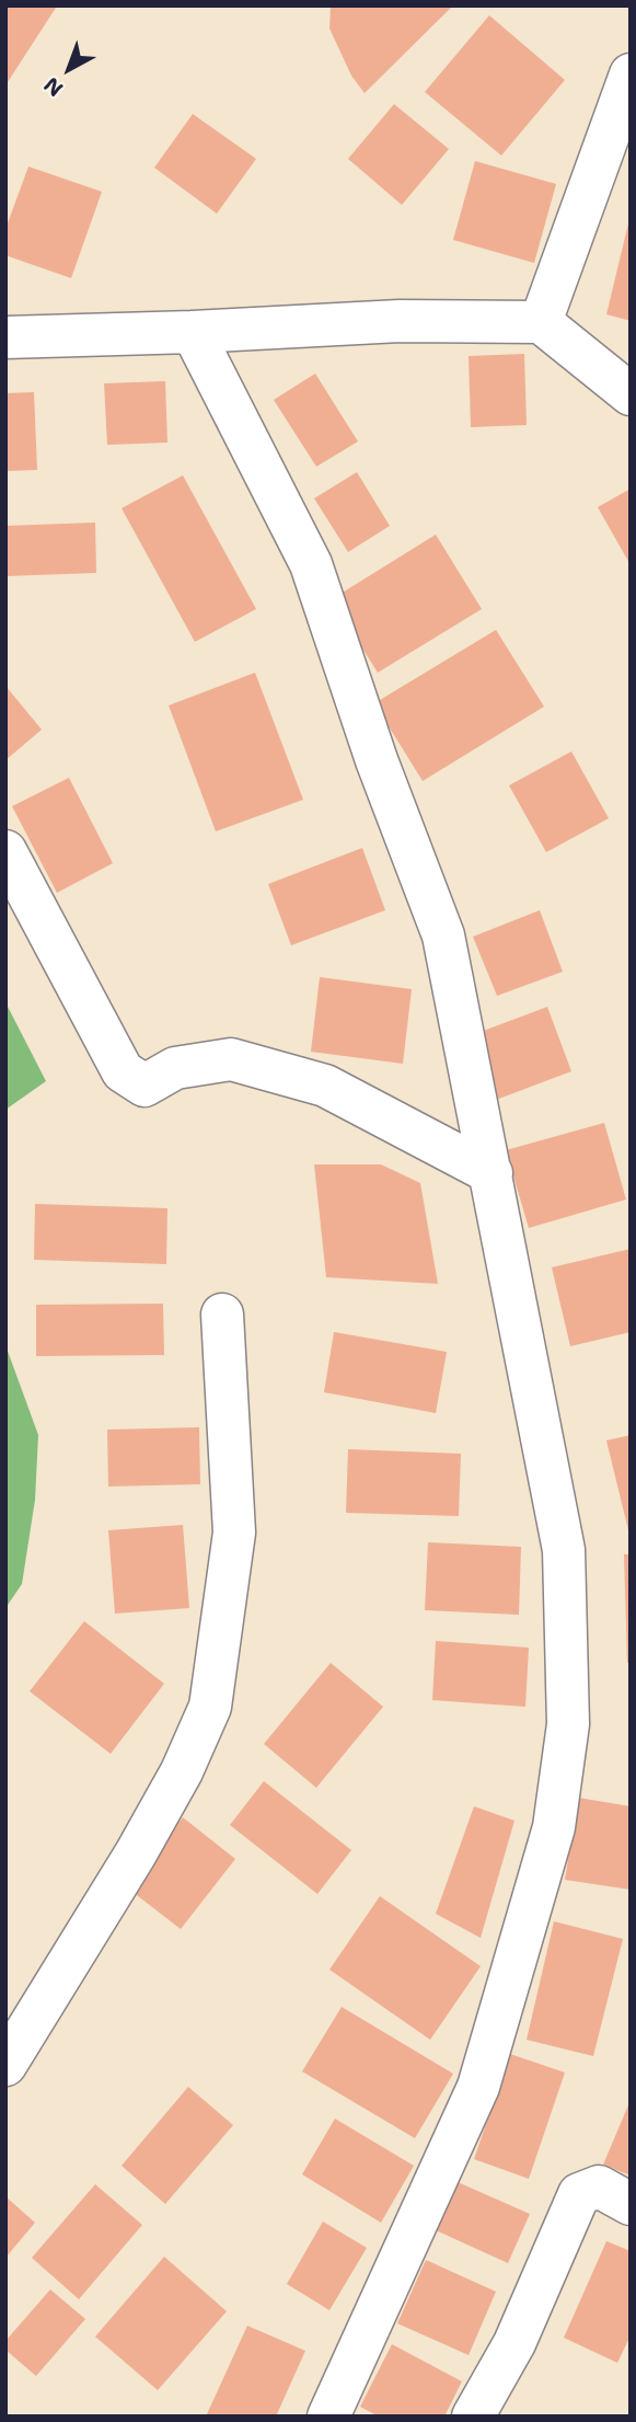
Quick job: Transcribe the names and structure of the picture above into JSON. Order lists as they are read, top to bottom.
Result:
{
  "north": "bottom left"
}
